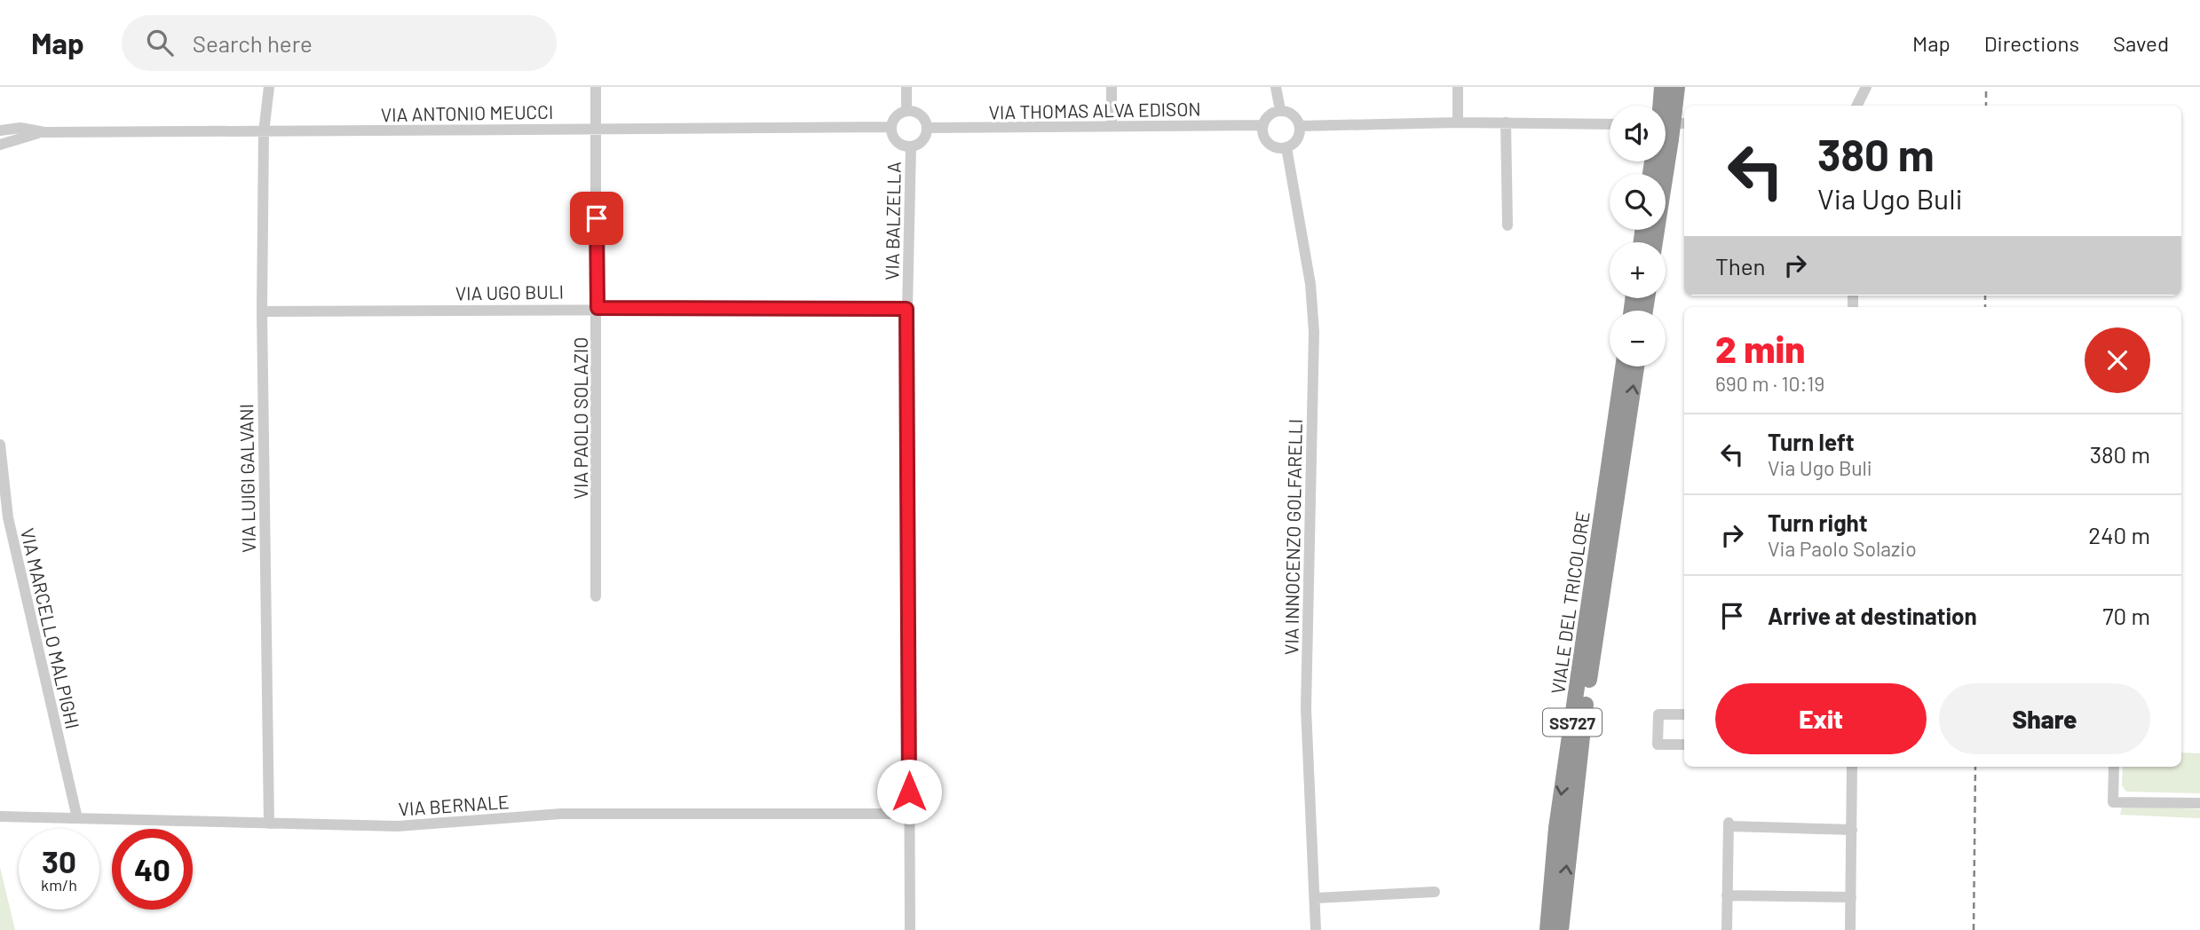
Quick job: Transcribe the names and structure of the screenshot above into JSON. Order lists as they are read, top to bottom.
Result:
{
  "streets": {
    "highway": ["VIALE DEL TRICOLORE", "SS727"],
    "street": [
      "VIA THOMAS ALVA EDISON",
      "VIA ANTONIO MEUCCI",
      "VIA BALZELLA",
      "VIA UGO BULI",
      "VIA PAOLO SOLAZIO",
      "VIA LUIGI GALVANI",
      "VIA INNOCENZO GOLFARELLI",
      "VIA MARCELLO MALPIGHI",
      "VIA BERNALE"
    ]
  },
  "crossings": [
    ["VIA THOMAS ALVA EDISON", "VIA ANTONIO MEUCCI"],
    ["VIA THOMAS ALVA EDISON", "VIA BALZELLA"],
    ["VIA THOMAS ALVA EDISON", "VIA INNOCENZO GOLFARELLI"],
    ["VIA ANTONIO MEUCCI", "VIA BALZELLA"],
    ["VIA ANTONIO MEUCCI", "VIA PAOLO SOLAZIO"],
    ["VIA ANTONIO MEUCCI", "VIA LUIGI GALVANI"],
    ["VIA BALZELLA", "VIA UGO BULI"],
    ["VIA BALZELLA", "VIA BERNALE"],
    ["VIA UGO BULI", "VIA PAOLO SOLAZIO"],
    ["VIA UGO BULI", "VIA LUIGI GALVANI"],
    ["VIA LUIGI GALVANI", "VIA BERNALE"],
    ["VIA MARCELLO MALPIGHI", "VIA BERNALE"]
  ],
  "page": {
    "header": "Map",
    "search": "Search here",
    "nav": ["Map", "Directions", "Saved"],
    "map_buttons": ["+", "−"],
    "turn": ["380 m", "Via Ugo Buli"],
    "then": "Then",
    "heading": ["2 min", "690 m · 10:19"],
    "list": [
      {
        "name": "Turn left",
        "note": "Via Ugo Buli",
        "value": "380 m"
      },
      {
        "name": "Turn right",
        "note": "Via Paolo Solazio",
        "value": "240 m"
      },
      {
        "name": "Arrive at destination",
        "value": "70 m"
      }
    ],
    "buttons": ["Exit", "Share"],
    "speed": "30 km/h",
    "limit": "40"
  }
}
